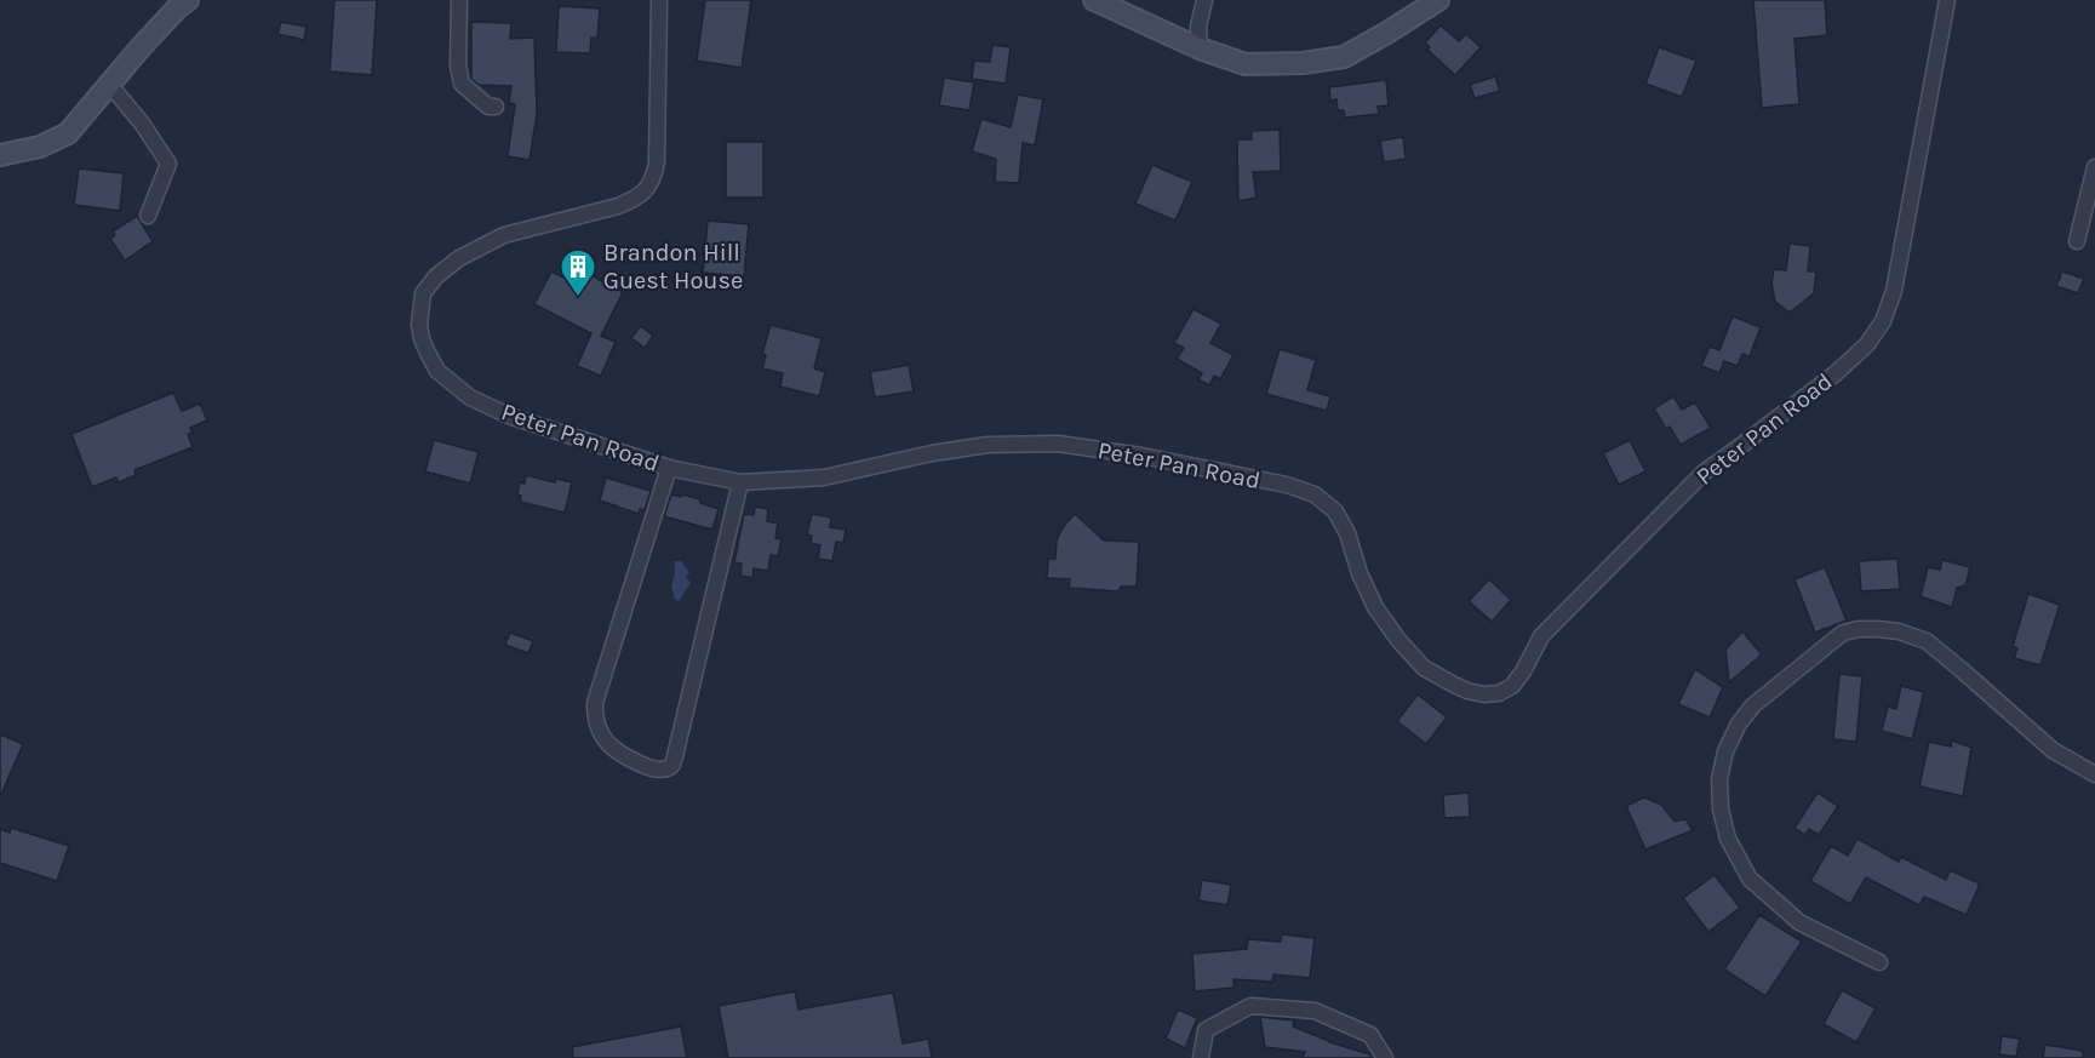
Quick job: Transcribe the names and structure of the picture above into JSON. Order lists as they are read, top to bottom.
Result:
{
  "streets": {
    "street": ["Peter Pan Road"]
  },
  "places": {
    "building": ["Brandon Hill Guest House"]
  }
}
